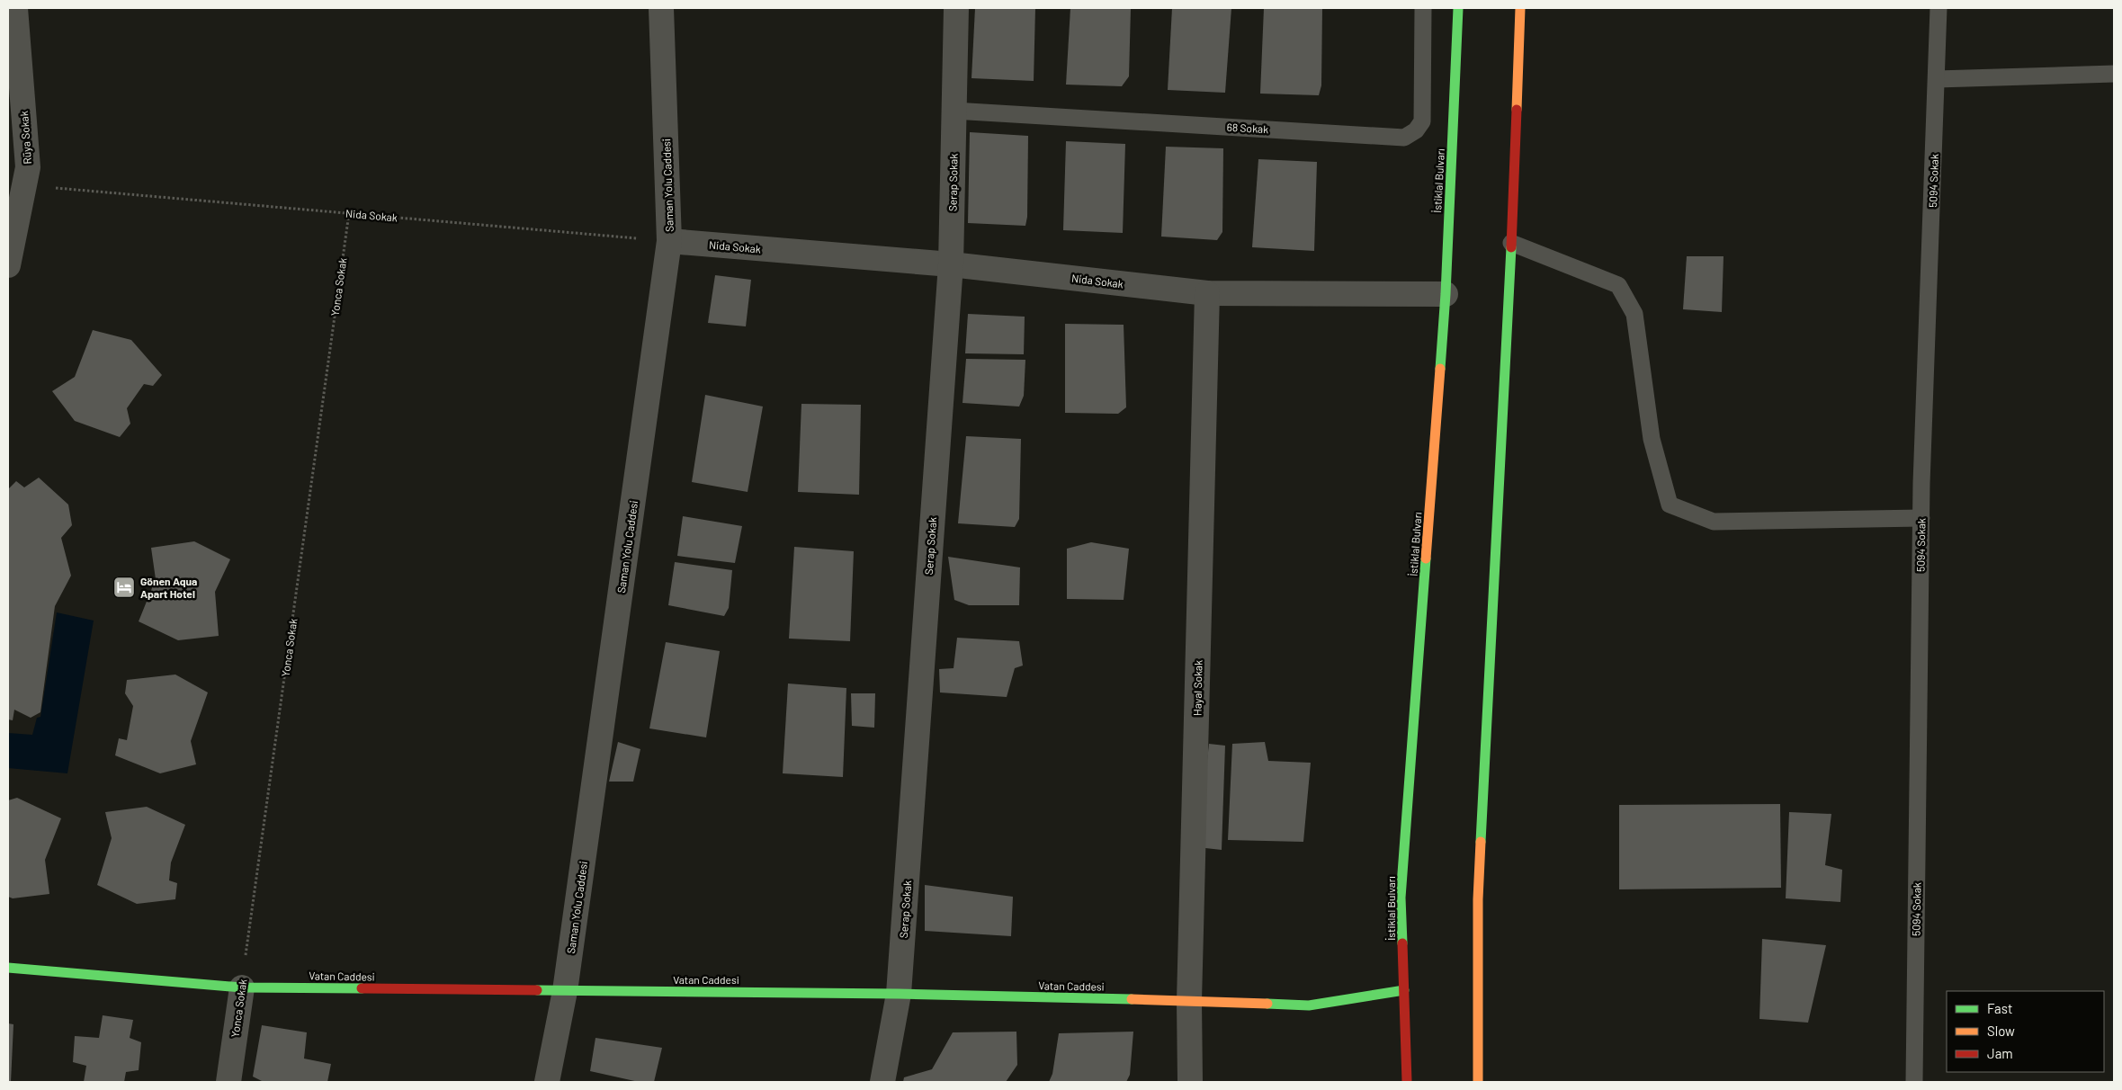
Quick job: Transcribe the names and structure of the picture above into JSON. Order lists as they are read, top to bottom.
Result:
{
  "streets": {
    "main road": ["İstiklal Bulvarı", "Vatan Caddesi"],
    "street": [
      "Rüya Sokak",
      "Serap Sokak",
      "Saman Yolu Caddesi",
      "Nida Sokak",
      "Yonca Sokak",
      "Hayal Sokak"
    ],
    "lane": ["68 Sokak", "5094 Sokak"]
  },
  "crossings": [
    ["68 Sokak", "Serap Sokak"],
    ["Rüya Sokak", "Nida Sokak"],
    ["İstiklal Bulvarı", "Nida Sokak"],
    ["İstiklal Bulvarı", "Vatan Caddesi"],
    ["Serap Sokak", "Nida Sokak"],
    ["Serap Sokak", "Vatan Caddesi"],
    ["Saman Yolu Caddesi", "Nida Sokak"],
    ["Saman Yolu Caddesi", "Vatan Caddesi"],
    ["Nida Sokak", "Yonca Sokak"],
    ["Nida Sokak", "Hayal Sokak"],
    ["Yonca Sokak", "Vatan Caddesi"],
    ["Hayal Sokak", "Vatan Caddesi"]
  ],
  "places": {
    "hotel": ["Gönen Aqua Apart Hotel"]
  },
  "legend": ["Fast", "Slow", "Jam"]
}
